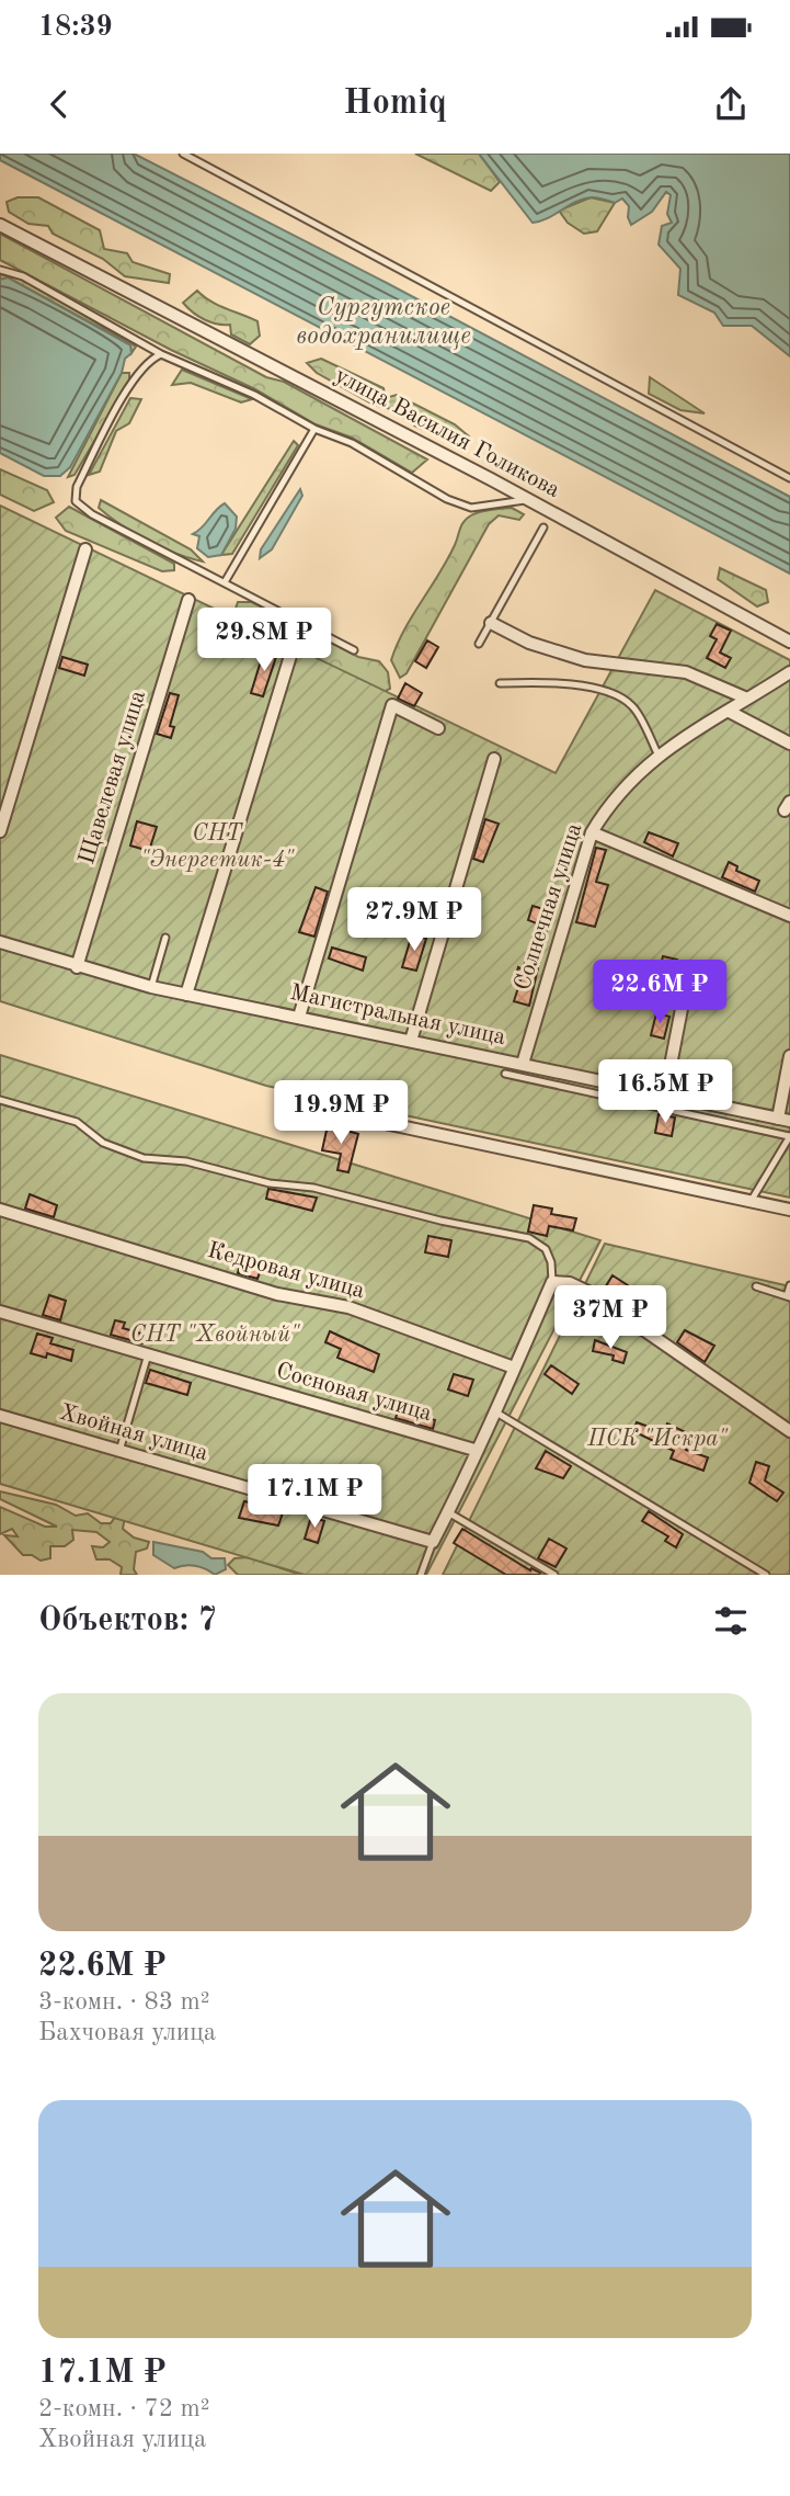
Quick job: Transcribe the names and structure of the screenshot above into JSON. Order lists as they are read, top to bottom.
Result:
{
  "streets": {
    "street": [
      "улица Василия Голикова",
      "Щавелевая улица",
      "Солнечная улица",
      "Магистральная улица",
      "Кедровая улица",
      "Сосновая улица",
      "Хвойная улица"
    ]
  },
  "crossings": [
    ["Щавелевая улица", "Магистральная улица"],
    ["Солнечная улица", "Магистральная улица"]
  ],
  "water": ["Сургутское водохранилище"],
  "parks": ["СНТ \"Энергетик-4\"", "СНТ \"Хвойный\"", "ПСК \"Искра\""],
  "page": {
    "status": "18:39",
    "header": "Homiq",
    "price": [
      "29.8M ₽",
      "27.9M ₽",
      "22.6M ₽",
      "16.5M ₽",
      "19.9M ₽",
      "37M ₽",
      "17.1M ₽"
    ],
    "heading": "Объектов: 7",
    "list": [
      {
        "name": "22.6M ₽",
        "note": "3-комн. · 83 m² · Бахчовая улица"
      },
      {
        "name": "17.1M ₽",
        "note": "2-комн. · 72 m² · Хвойная улица"
      }
    ]
  }
}
